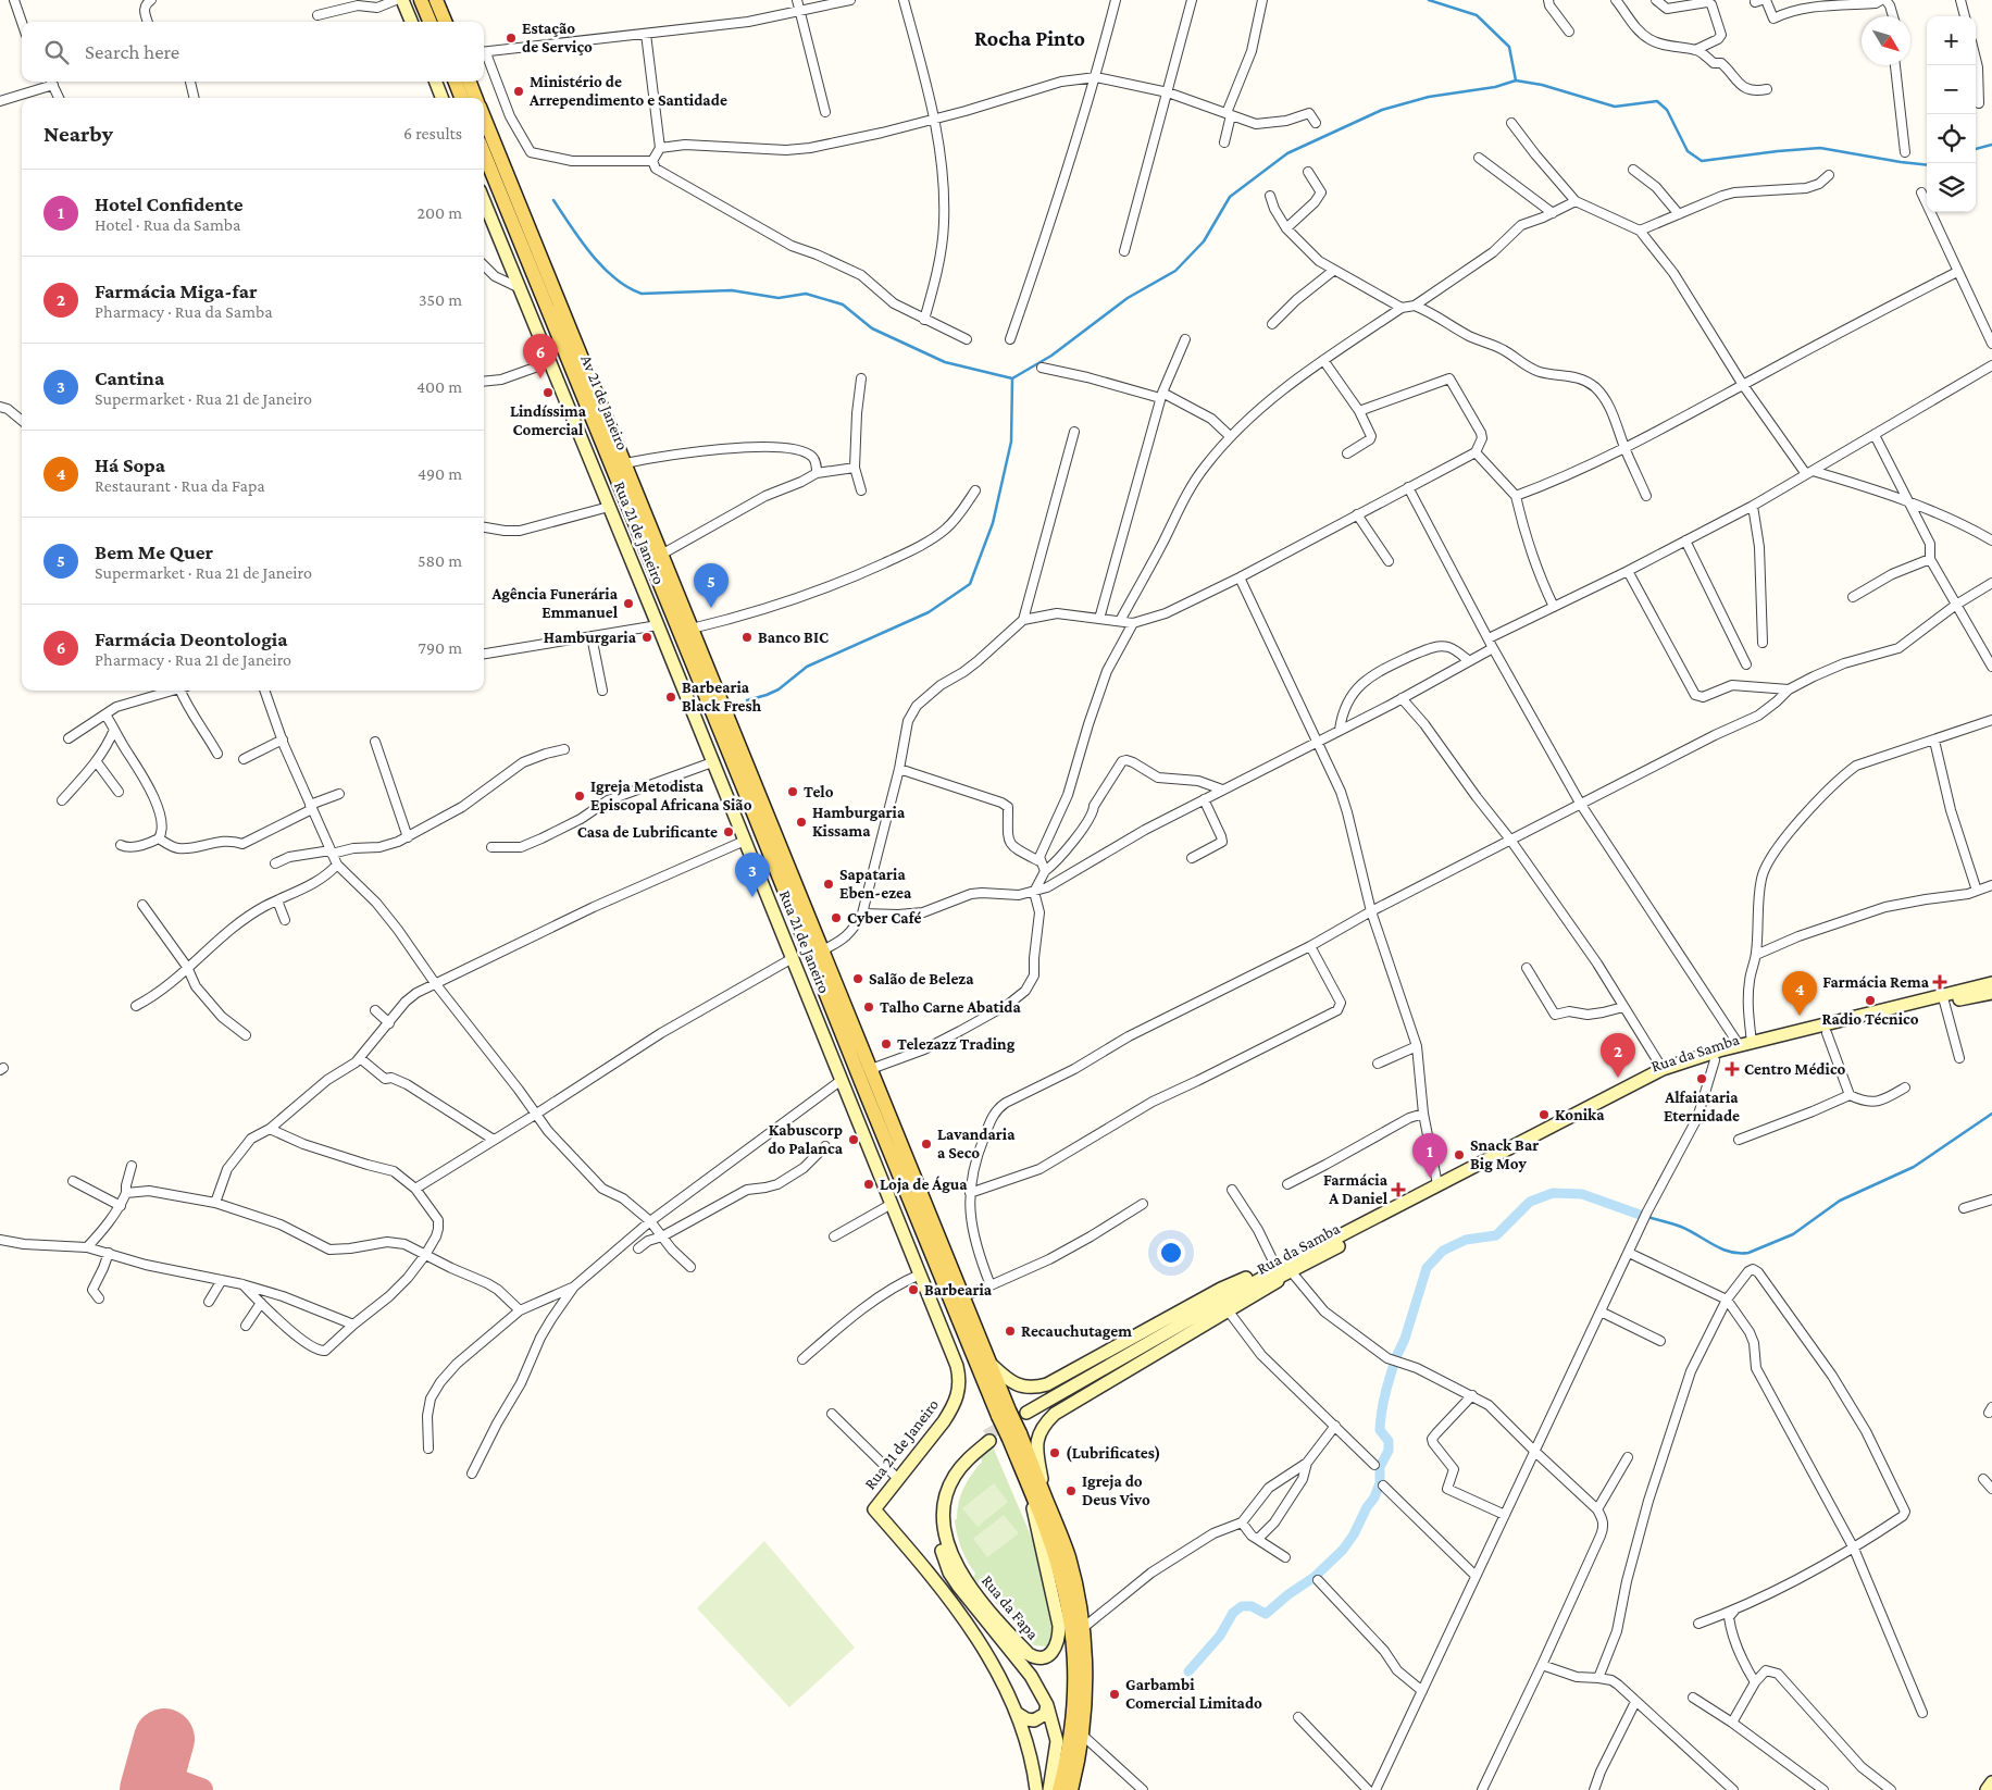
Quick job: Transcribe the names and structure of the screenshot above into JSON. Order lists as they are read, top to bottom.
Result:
{
  "streets": {
    "main road": [
      "Av 21 de Janeiro",
      "Rua 21 de Janeiro",
      "Rua da Samba",
      "Rua da Fapa"
    ]
  },
  "crossings": [
    ["Av 21 de Janeiro", "Rua 21 de Janeiro"],
    ["Rua 21 de Janeiro", "Rua da Fapa"]
  ],
  "districts": ["Rocha Pinto"],
  "places": {
    "other": [
      "Estação de Serviço",
      "Ministério de Arrependimento e Santidade",
      "Lindíssima Comercial",
      "Agência Funerária Emmanuel",
      "Hamburgaria",
      "Banco BIC",
      "Barbearia Black Fresh",
      "Telo",
      "Igreja Metodista Episcopal Africana Sião",
      "Hamburgaria Kissama",
      "Casa de Lubrificante",
      "Sapataria Eben-ezea",
      "Cyber Café",
      "Salão de Beleza",
      "Radio Técnico",
      "Talho Carne Abatida",
      "Telezazz Trading",
      "Alfaiataria Eternidade",
      "Konika",
      "Kabuscorp do Palanca",
      "Lavandaria a Seco",
      "Snack Bar Big Moy",
      "Loja de Água",
      "Barbearia",
      "Recauchutagem",
      "(Lubrificates)",
      "Igreja do Deus Vivo",
      "Garbambi Comercial Limitado"
    ],
    "health": ["Farmácia Rema", "Centro Médico", "Farmácia A Daniel"]
  },
  "north": "bottom right",
  "page": {
    "map_buttons": ["+", "−"],
    "search": "Search here",
    "heading": ["Nearby", "6 results"],
    "list": [
      {
        "mark": "1",
        "name": "Hotel Confidente",
        "note": "Hotel · Rua da Samba",
        "value": "200 m"
      },
      {
        "mark": "2",
        "name": "Farmácia Miga-far",
        "note": "Pharmacy · Rua da Samba",
        "value": "350 m"
      },
      {
        "mark": "3",
        "name": "Cantina",
        "note": "Supermarket · Rua 21 de Janeiro",
        "value": "400 m"
      },
      {
        "mark": "4",
        "name": "Há Sopa",
        "note": "Restaurant · Rua da Fapa",
        "value": "490 m"
      },
      {
        "mark": "5",
        "name": "Bem Me Quer",
        "note": "Supermarket · Rua 21 de Janeiro",
        "value": "580 m"
      },
      {
        "mark": "6",
        "name": "Farmácia Deontologia",
        "note": "Pharmacy · Rua 21 de Janeiro",
        "value": "790 m"
      }
    ],
    "pins": [
      "6",
      "5",
      "3",
      "4",
      "2",
      "1"
    ]
  }
}
